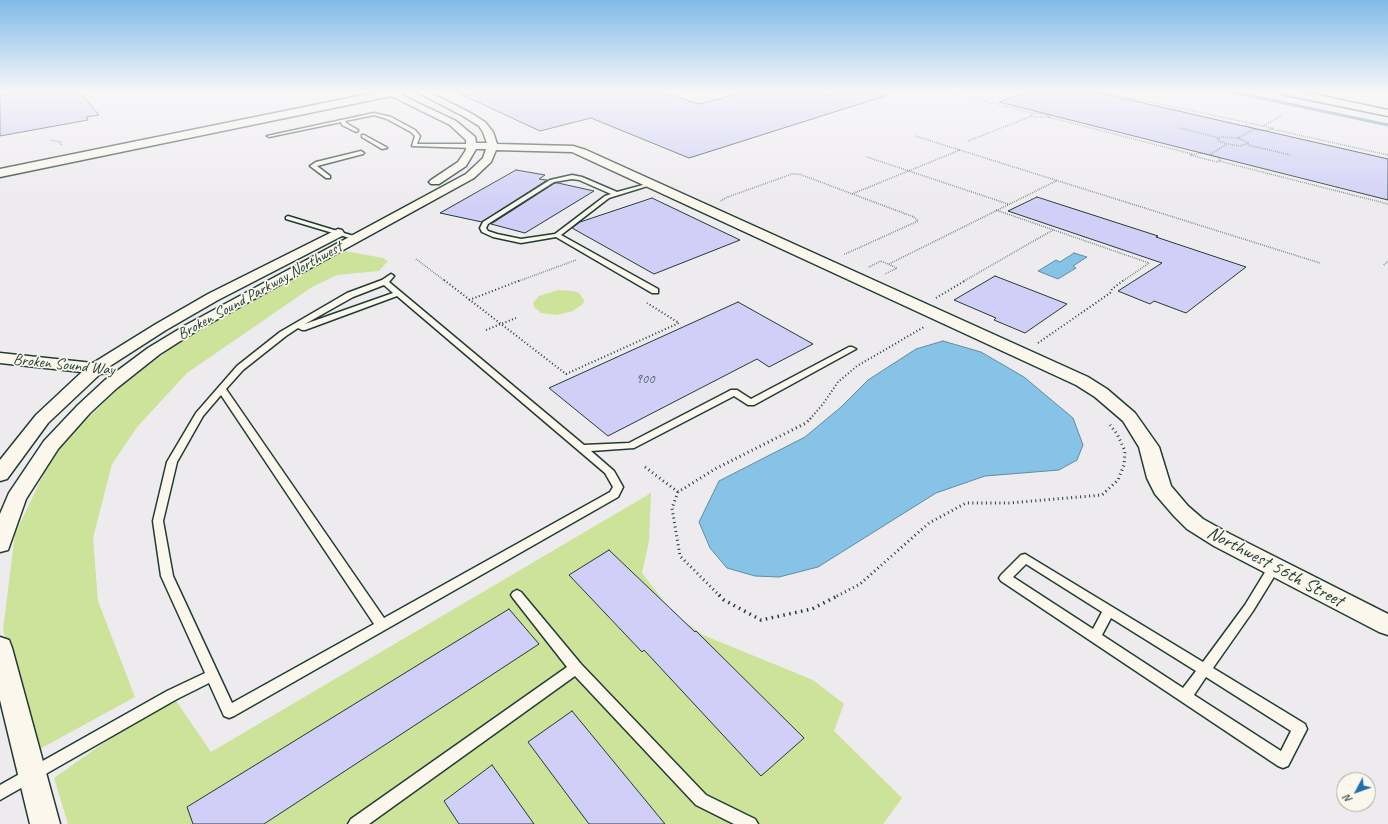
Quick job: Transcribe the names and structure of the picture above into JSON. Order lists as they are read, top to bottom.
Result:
{
  "streets": {
    "street": ["Broken Sound Parkway Northwest", "Broken Sound Way", "Northwest 56th Street"]
  },
  "crossings": [
    ["Broken Sound Parkway Northwest", "Broken Sound Way"],
    ["Broken Sound Parkway Northwest", "Northwest 56th Street"]
  ],
  "house_numbers": ["900"],
  "north": "bottom left"
}
